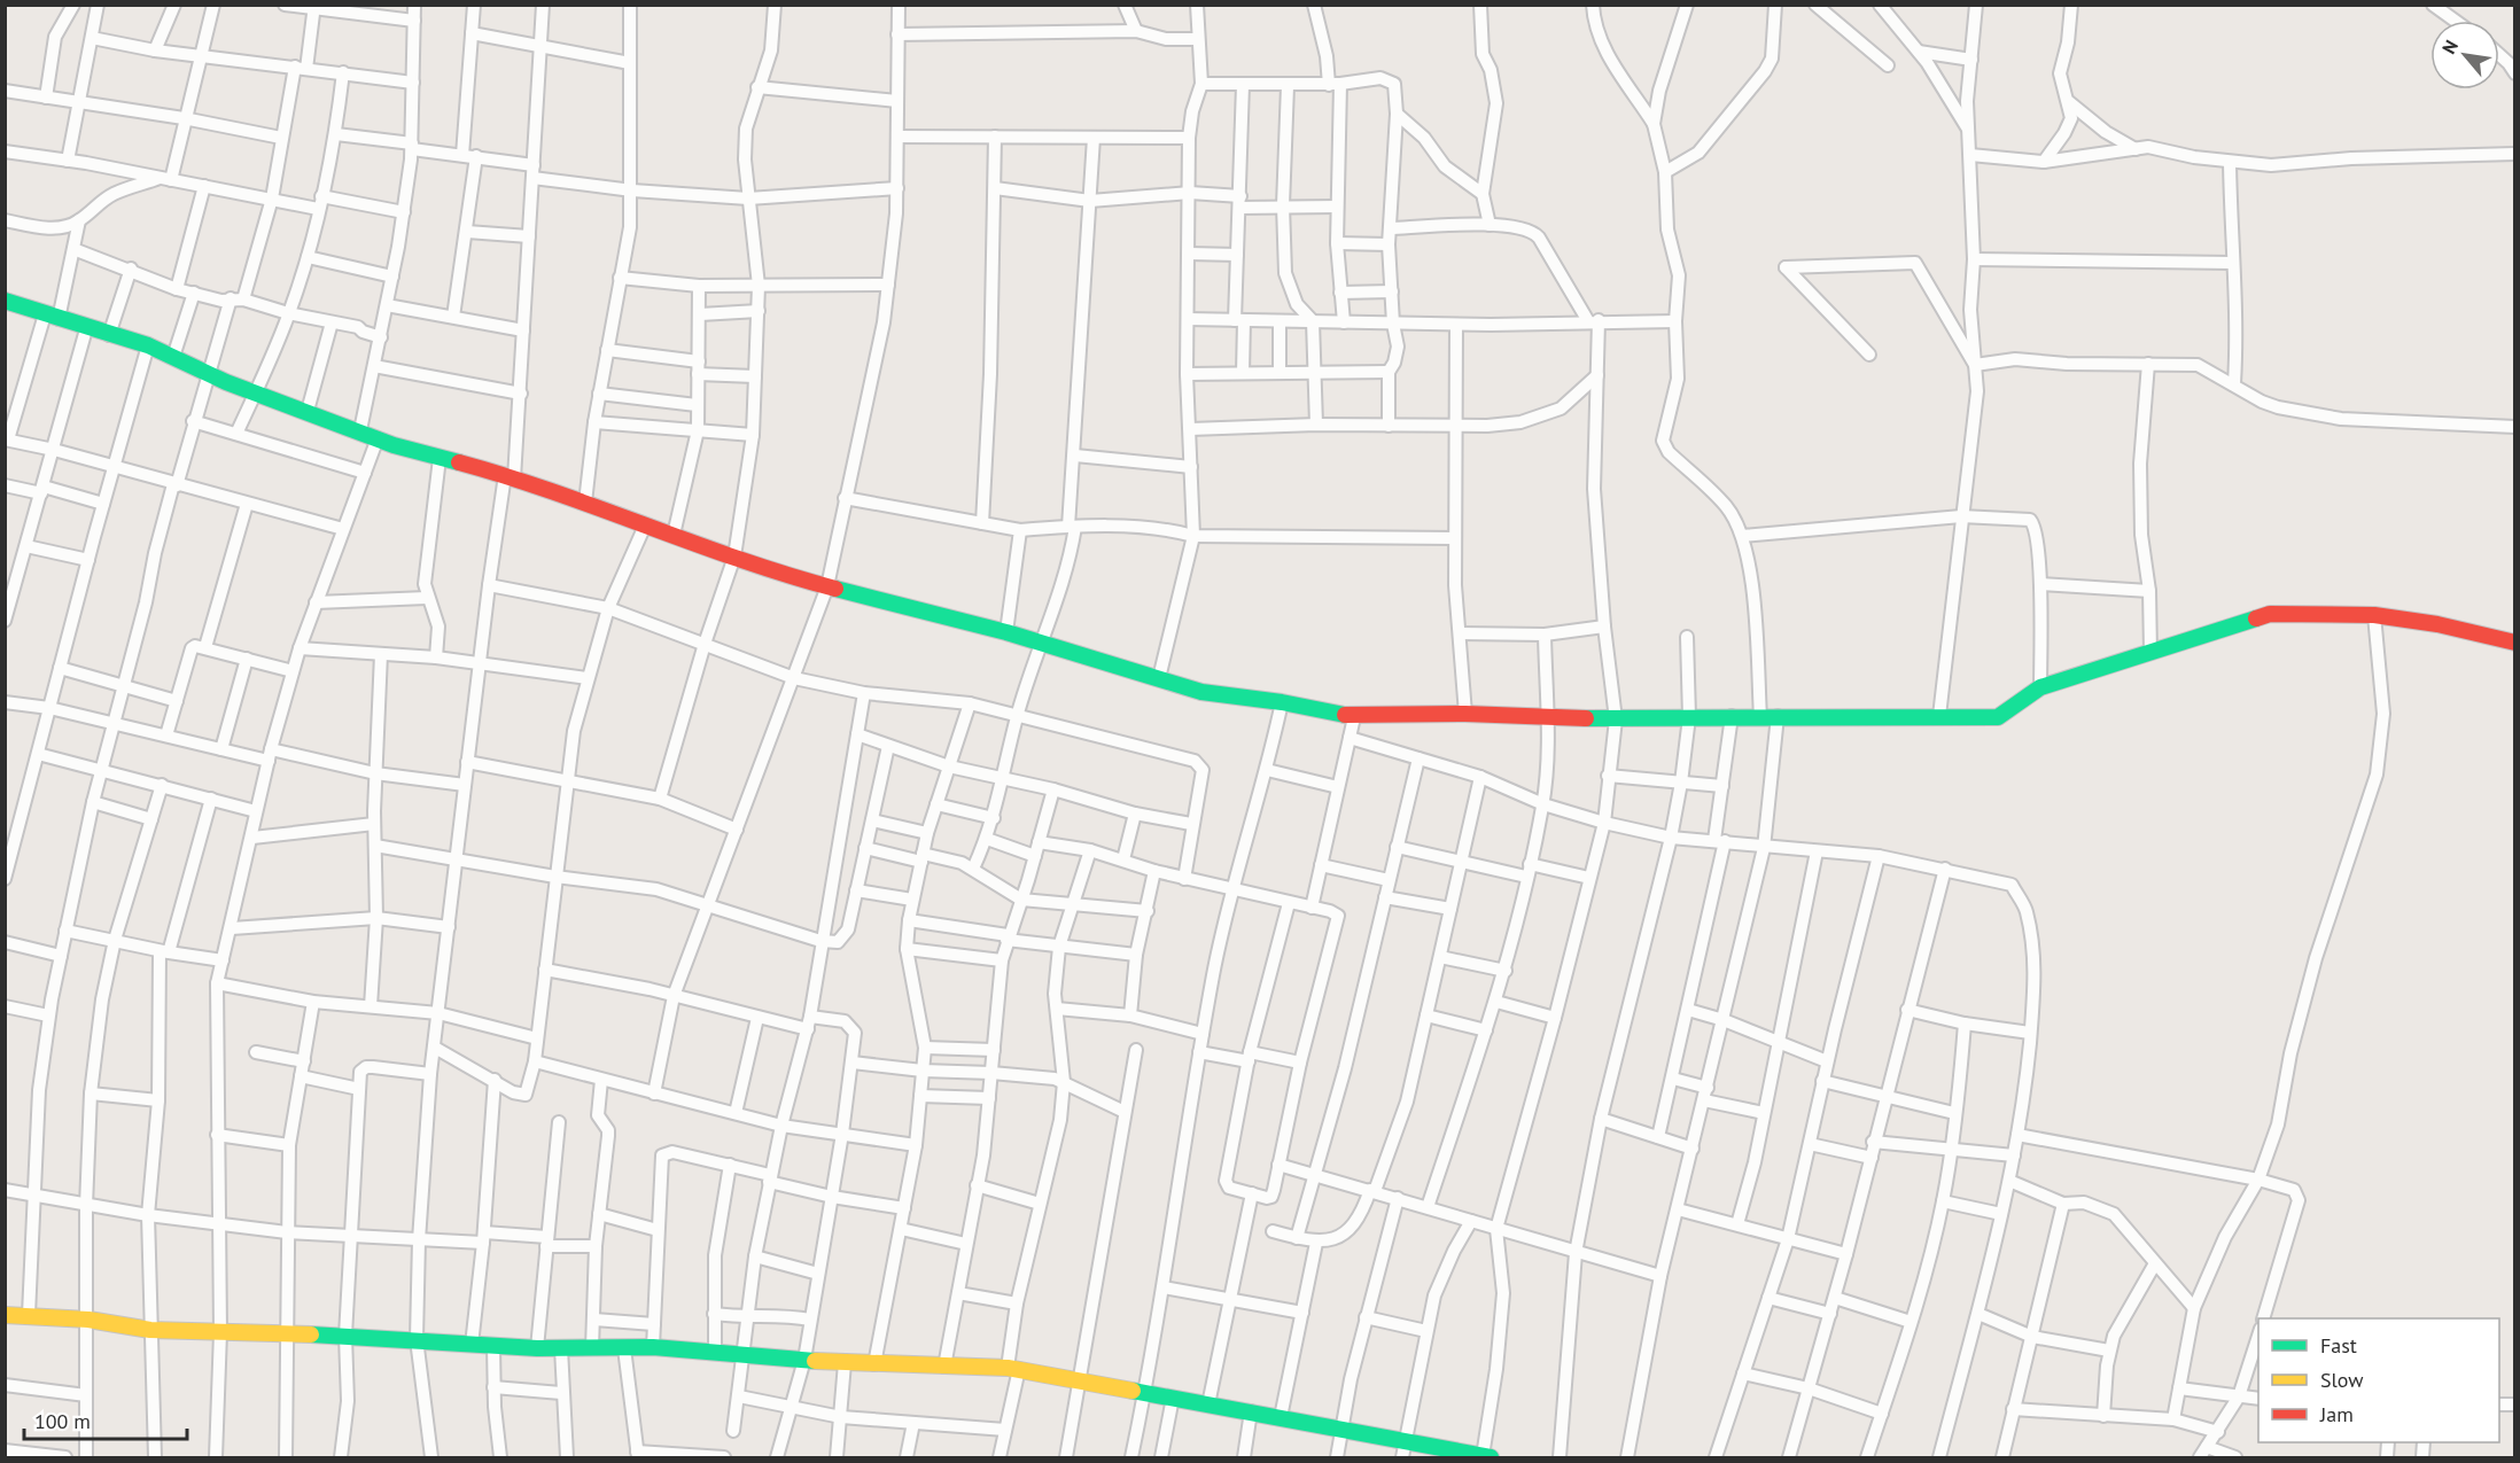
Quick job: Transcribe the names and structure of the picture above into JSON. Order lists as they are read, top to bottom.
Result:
{
  "legend": ["Fast", "Slow", "Jam"],
  "scale_bar": "100 m",
  "north": "top left"
}
